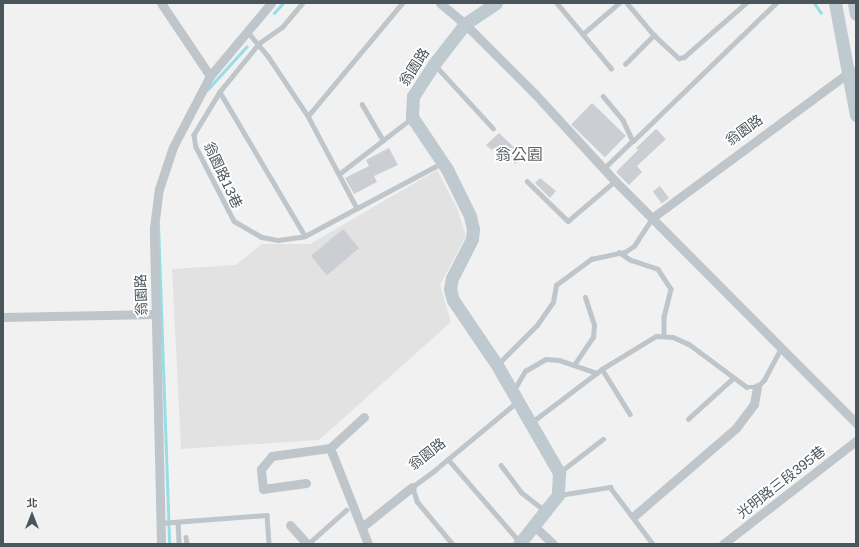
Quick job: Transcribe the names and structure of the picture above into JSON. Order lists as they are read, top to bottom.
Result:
{
  "streets": {
    "street": ["翁園路", "光明路三段395巷"],
    "lane": ["翁園路13巷"]
  },
  "districts": ["翁公園"],
  "north": "top"
}
